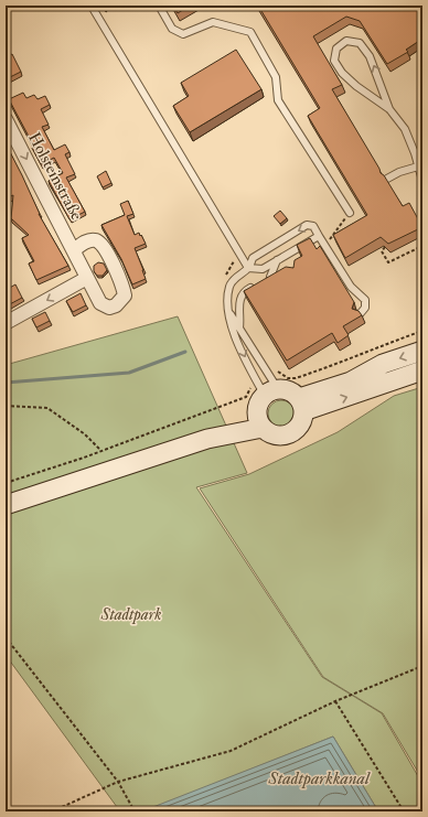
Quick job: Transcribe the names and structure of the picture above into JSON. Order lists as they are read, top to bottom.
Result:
{
  "streets": {
    "street": ["Holsteinstraße"]
  },
  "one_way": ["Holsteinstraße"],
  "water": ["Stadtparkkanal"],
  "parks": ["Stadtpark"]
}
